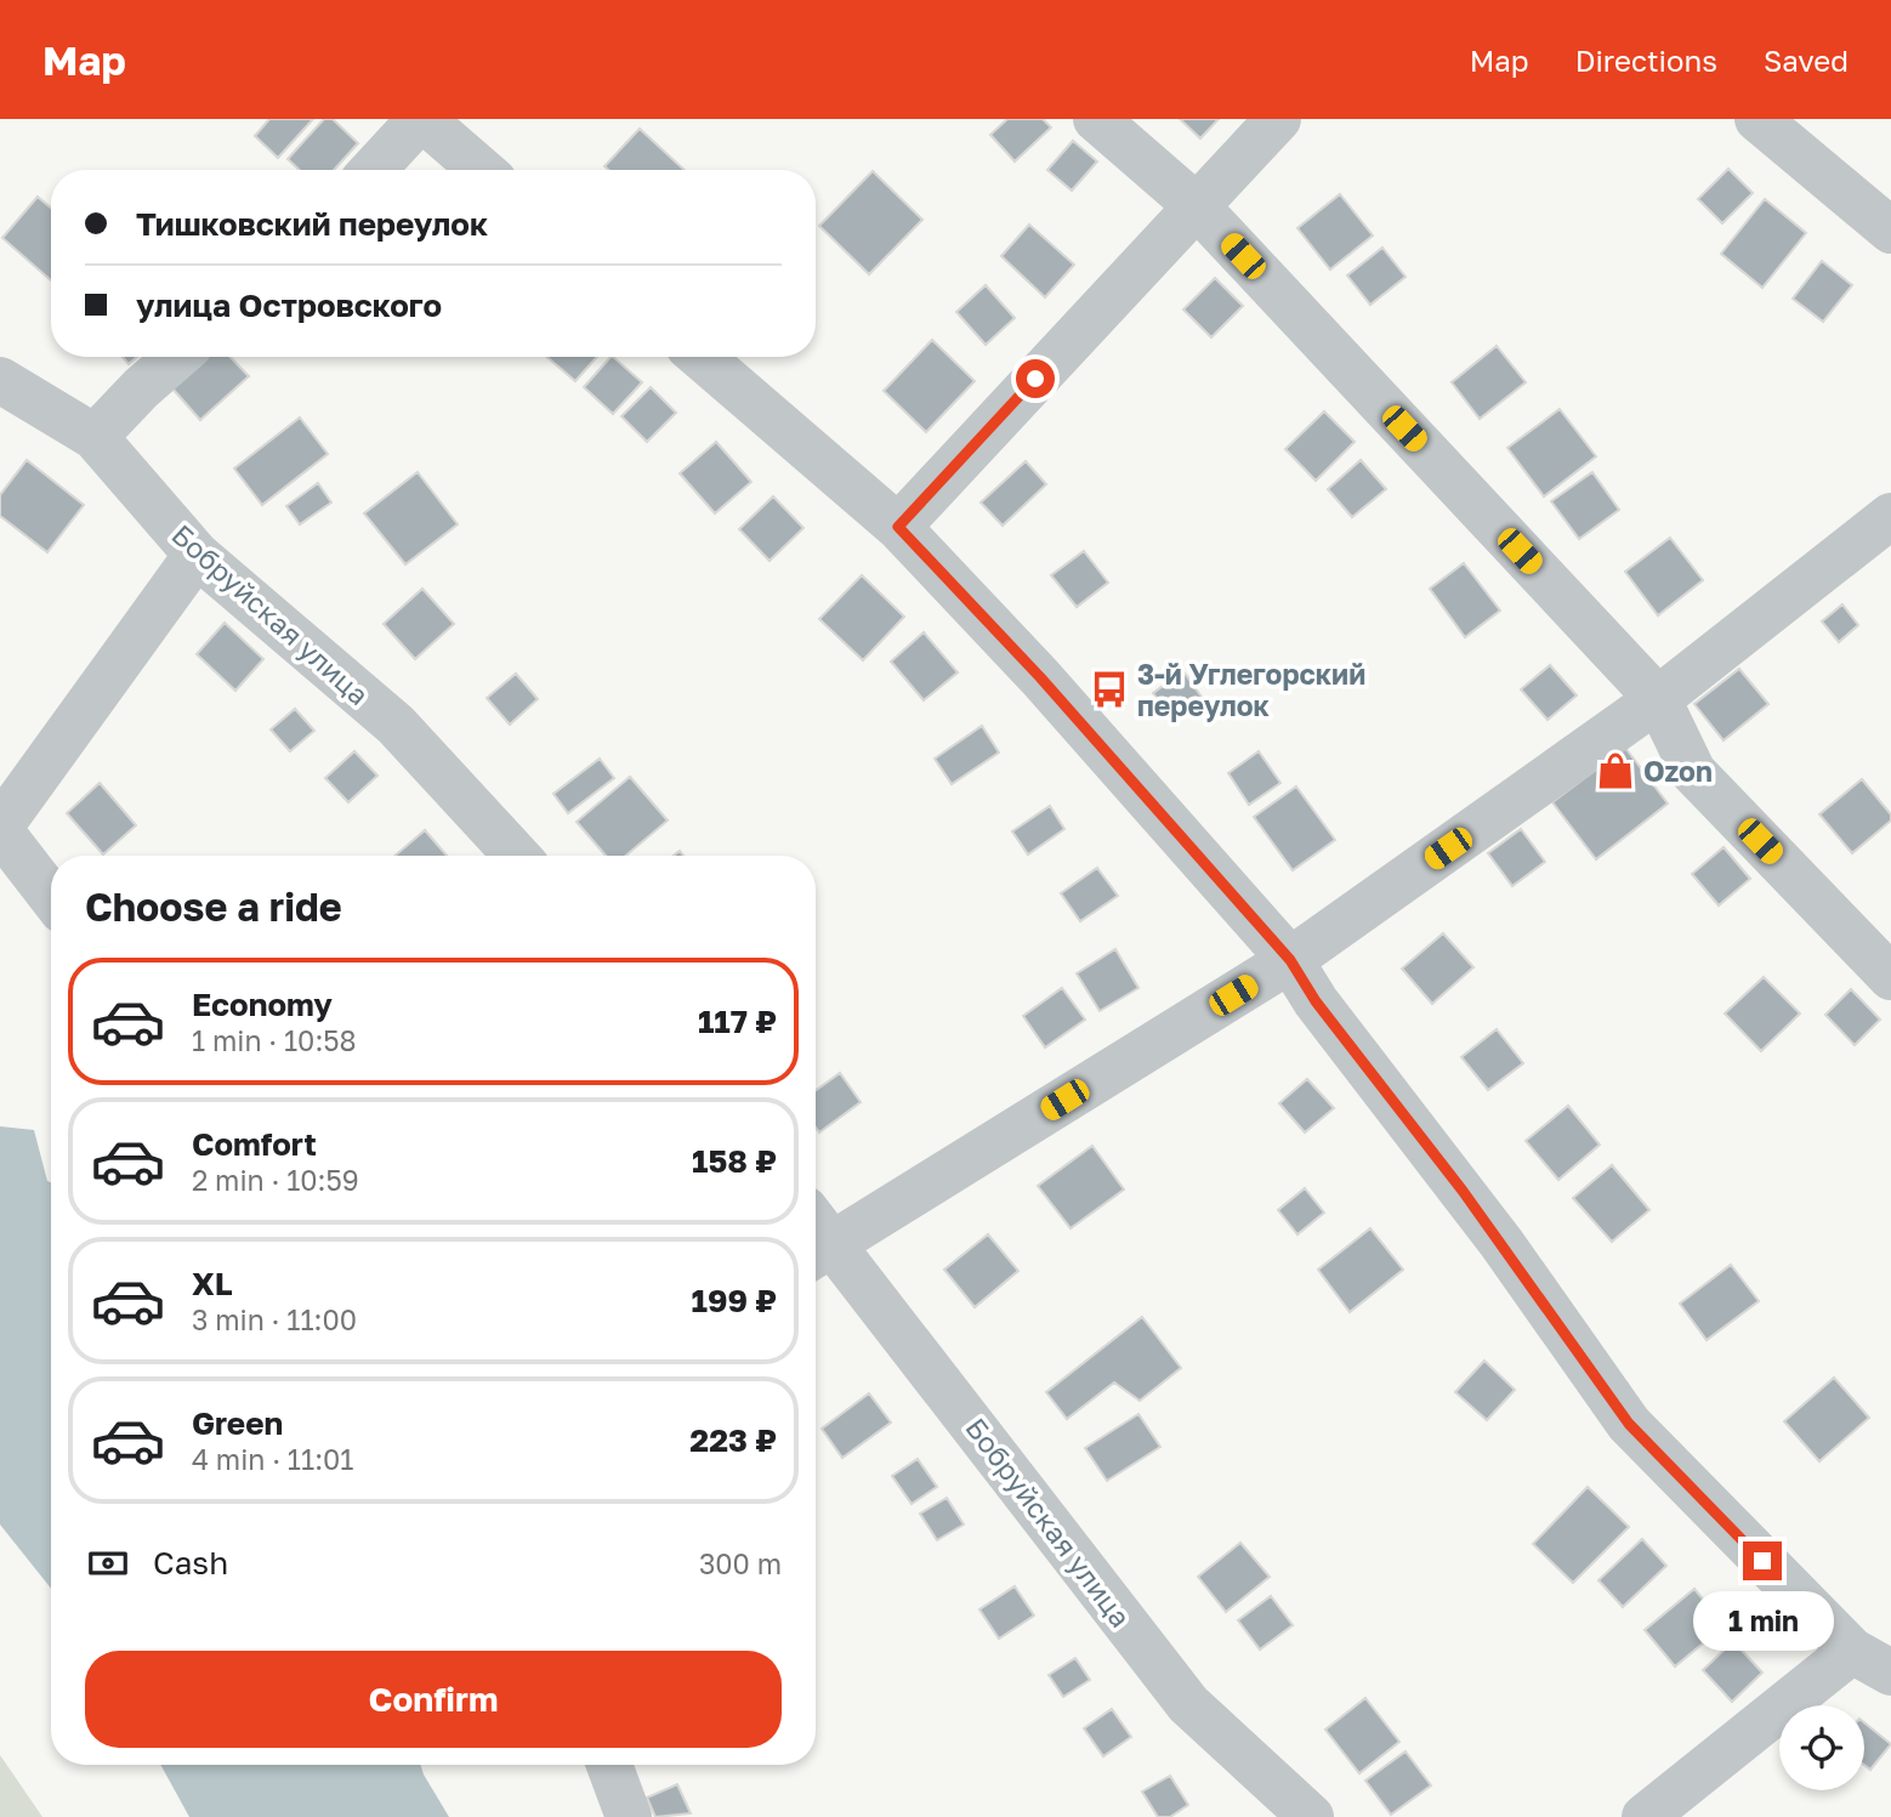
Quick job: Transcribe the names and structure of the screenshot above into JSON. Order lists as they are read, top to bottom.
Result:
{
  "streets": {
    "street": ["Бобруйская улица"]
  },
  "places": {
    "bus stop": ["3-й Углегорский переулок"],
    "shop": ["Ozon"]
  },
  "page": {
    "header": "Map",
    "nav": ["Map", "Directions", "Saved"],
    "banner": ["Тишковский переулок", "улица Островского"],
    "heading": "Choose a ride",
    "list": [
      {
        "name": "Economy",
        "note": "1 min · 10:58",
        "value": "117 ₽"
      },
      {
        "name": "Comfort",
        "note": "2 min · 10:59",
        "value": "158 ₽"
      },
      {
        "name": "XL",
        "note": "3 min · 11:00",
        "value": "199 ₽"
      },
      {
        "name": "Green",
        "note": "4 min · 11:01",
        "value": "223 ₽"
      }
    ],
    "pay": ["Cash", "300 m"],
    "bubble": "1 min",
    "buttons": "Confirm"
  }
}
